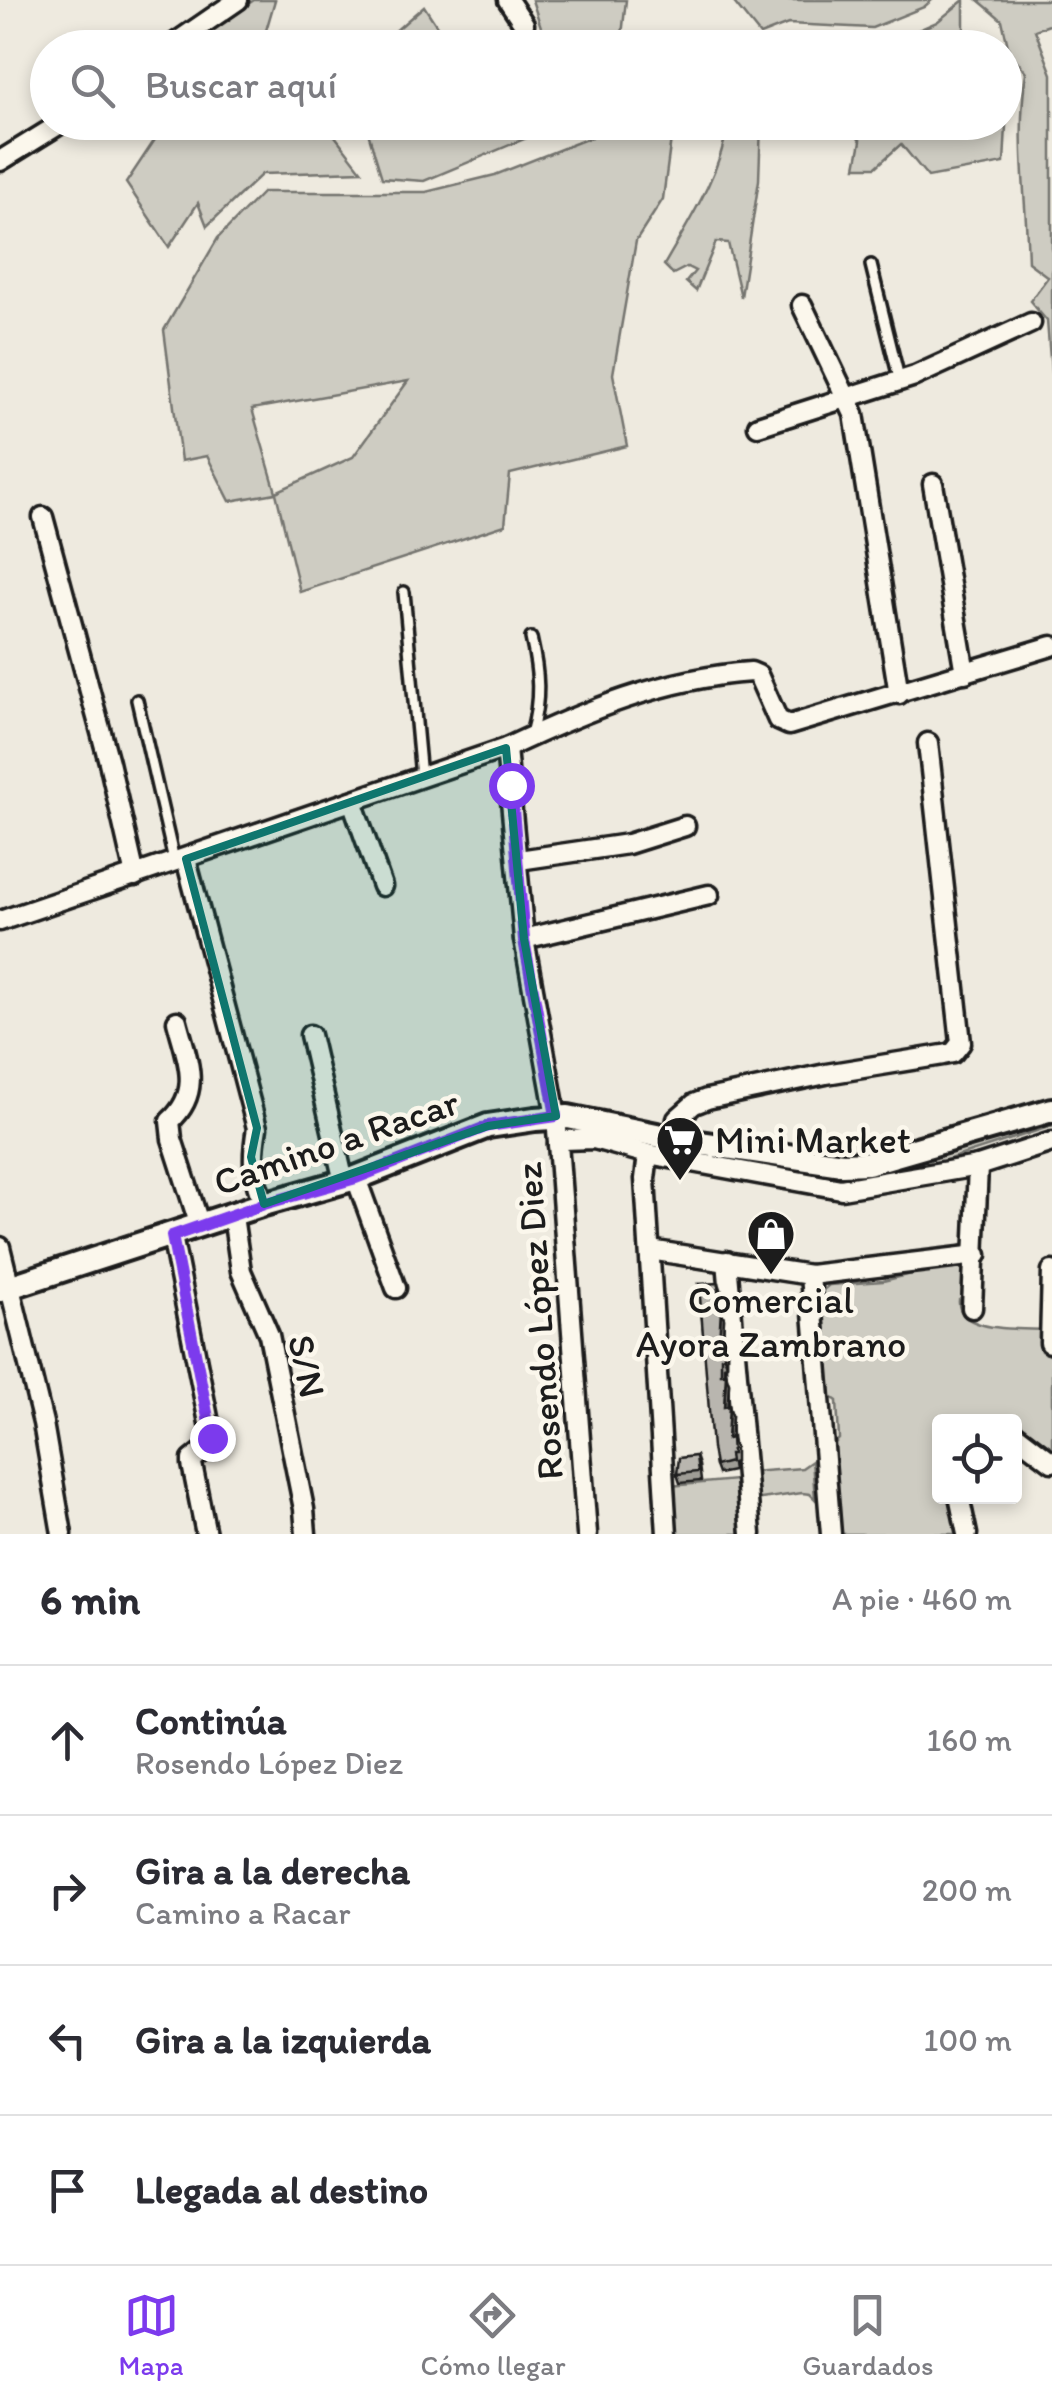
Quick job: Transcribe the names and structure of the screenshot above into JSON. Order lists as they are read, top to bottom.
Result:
{
  "streets": {
    "street": ["Camino a Racar", "Rosendo López Diez", "S/N"]
  },
  "crossings": [
    ["Camino a Racar", "Rosendo López Diez"],
    ["Camino a Racar", "S/N"]
  ],
  "places": {
    "supermarket": ["Mini Market"],
    "shop": ["Comercial Ayora Zambrano"]
  },
  "page": {
    "search": "Buscar aquí",
    "heading": ["6 min", "A pie · 460 m"],
    "list": [
      ["Continúa", "Rosendo López Diez", "160 m"],
      ["Gira a la derecha", "Camino a Racar", "200 m"],
      ["Gira a la izquierda", "100 m"],
      "Llegada al destino"
    ],
    "nav": ["Mapa", "Cómo llegar", "Guardados"]
  }
}
